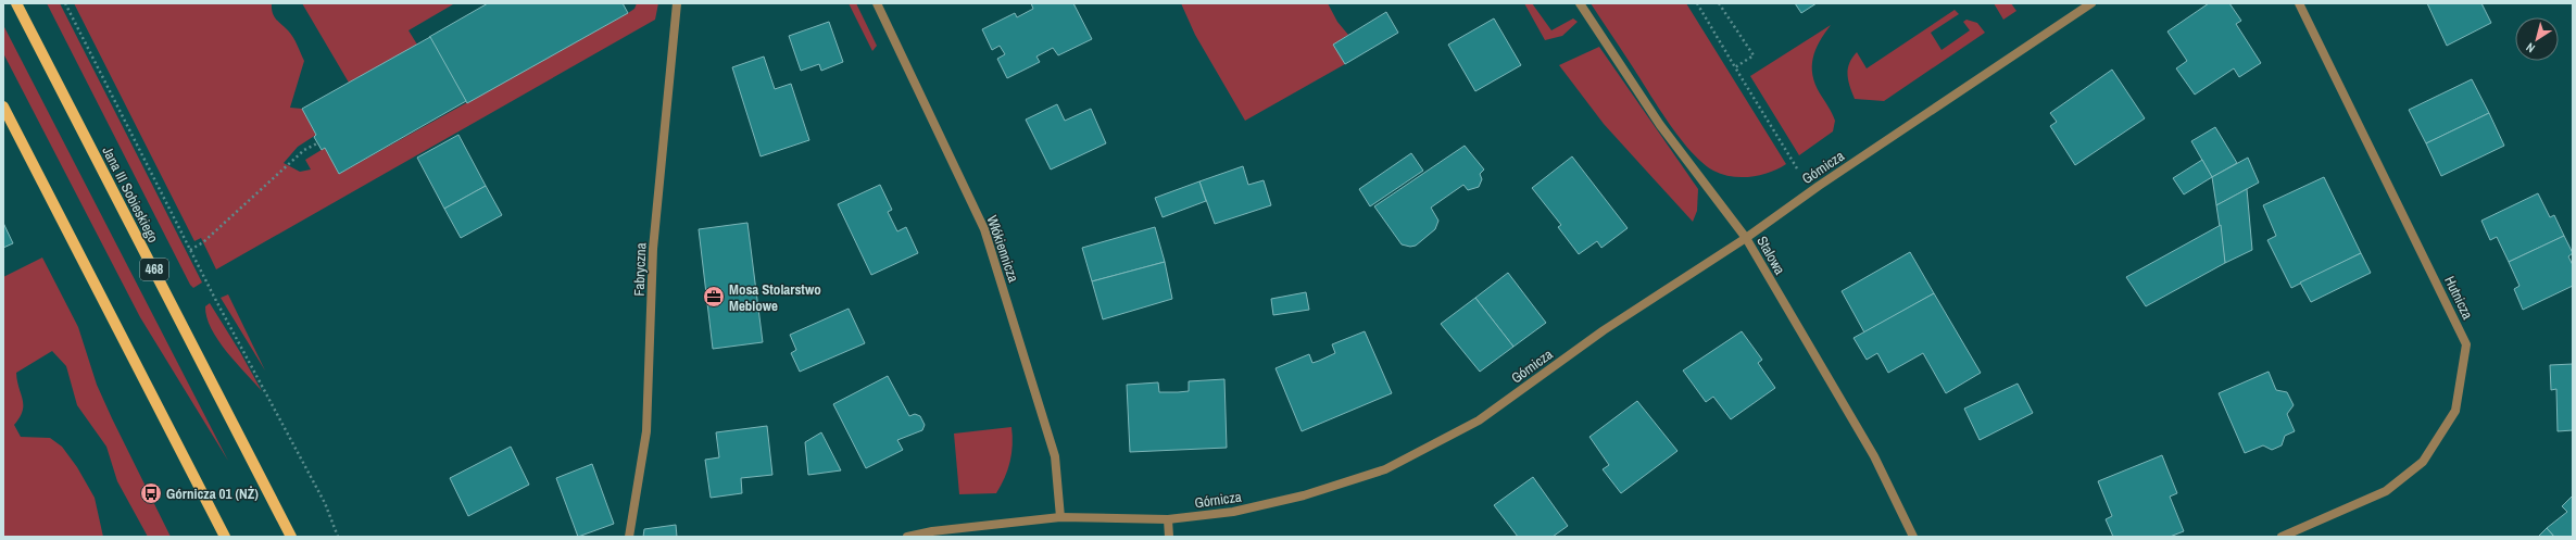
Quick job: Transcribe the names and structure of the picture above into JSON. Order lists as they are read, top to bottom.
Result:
{
  "streets": {
    "main road": ["Jana III Sobieskiego", "468"],
    "street": [
      "Górnicza",
      "Włókiennicza",
      "Stalowa",
      "Fabryczna",
      "Hutnicza"
    ]
  },
  "crossings": [
    ["Górnicza", "Włókiennicza"],
    ["Górnicza", "Stalowa"]
  ],
  "places": {
    "office": ["Mosa Stolarstwo Meblowe"],
    "bus stop": ["Górnicza 01 (NŻ)"]
  },
  "north": "bottom left"
}
